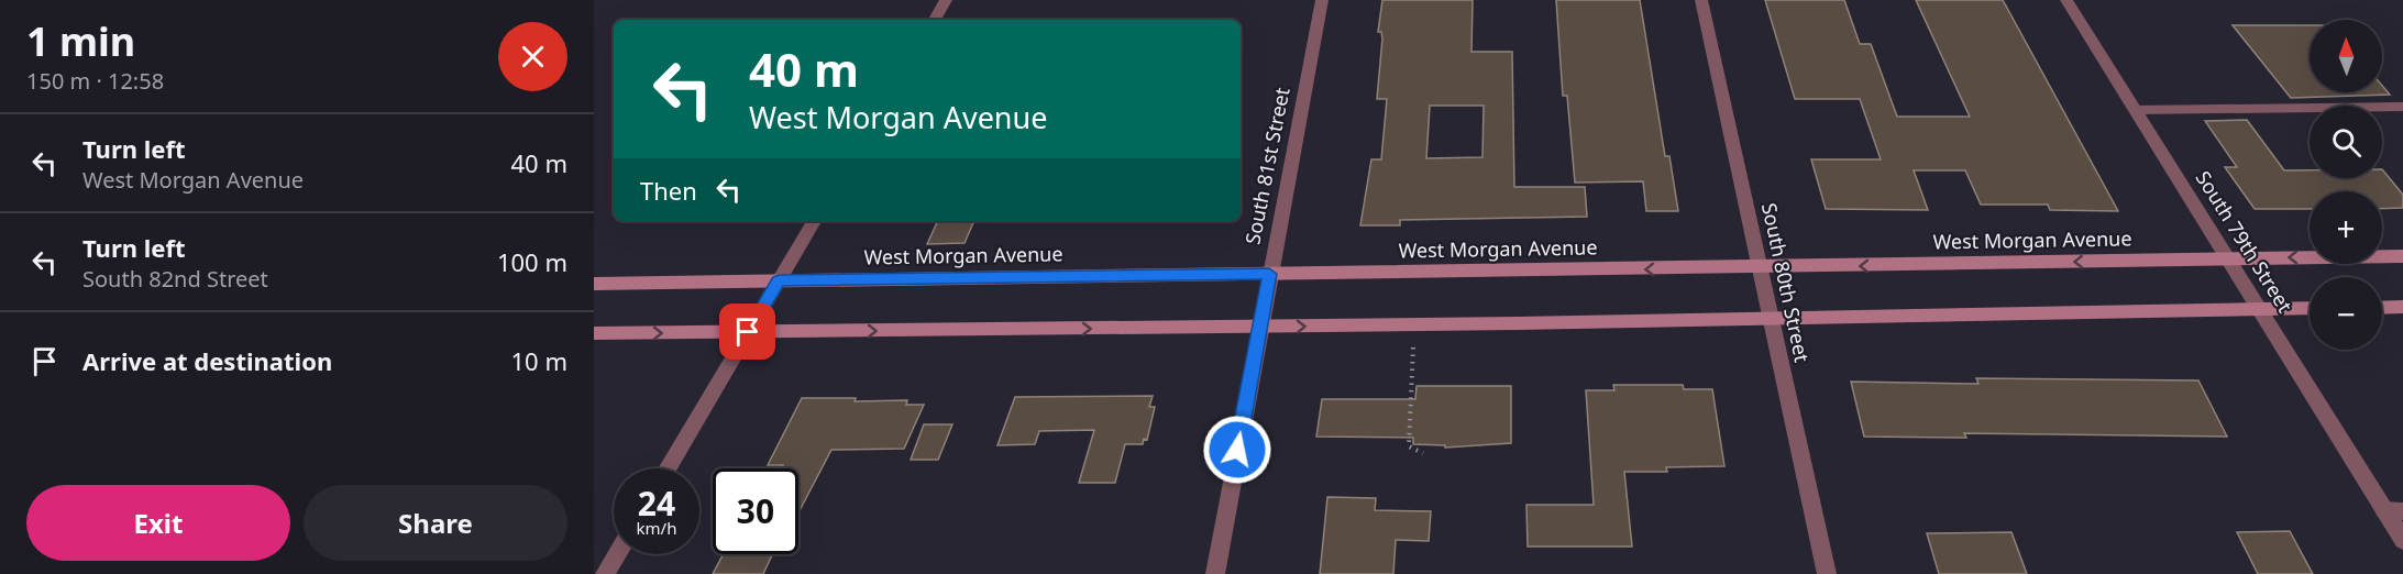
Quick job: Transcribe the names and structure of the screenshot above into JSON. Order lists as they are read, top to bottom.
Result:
{
  "streets": {
    "street": [
      "South 81st Street",
      "West Morgan Avenue",
      "South 79th Street",
      "South 80th Street"
    ]
  },
  "crossings": [
    ["South 81st Street", "West Morgan Avenue"],
    ["West Morgan Avenue", "South 79th Street"],
    ["West Morgan Avenue", "South 80th Street"]
  ],
  "north": "top",
  "page": {
    "heading": ["1 min", "150 m · 12:58"],
    "map_buttons": ["+", "−"],
    "turn": ["40 m", "West Morgan Avenue"],
    "list": [
      {
        "name": "Turn left",
        "note": "West Morgan Avenue",
        "value": "40 m"
      },
      {
        "name": "Turn left",
        "note": "South 82nd Street",
        "value": "100 m"
      },
      {
        "name": "Arrive at destination",
        "value": "10 m"
      }
    ],
    "then": "Then",
    "speed": "24 km/h",
    "limit": "30",
    "buttons": ["Exit", "Share"]
  }
}
